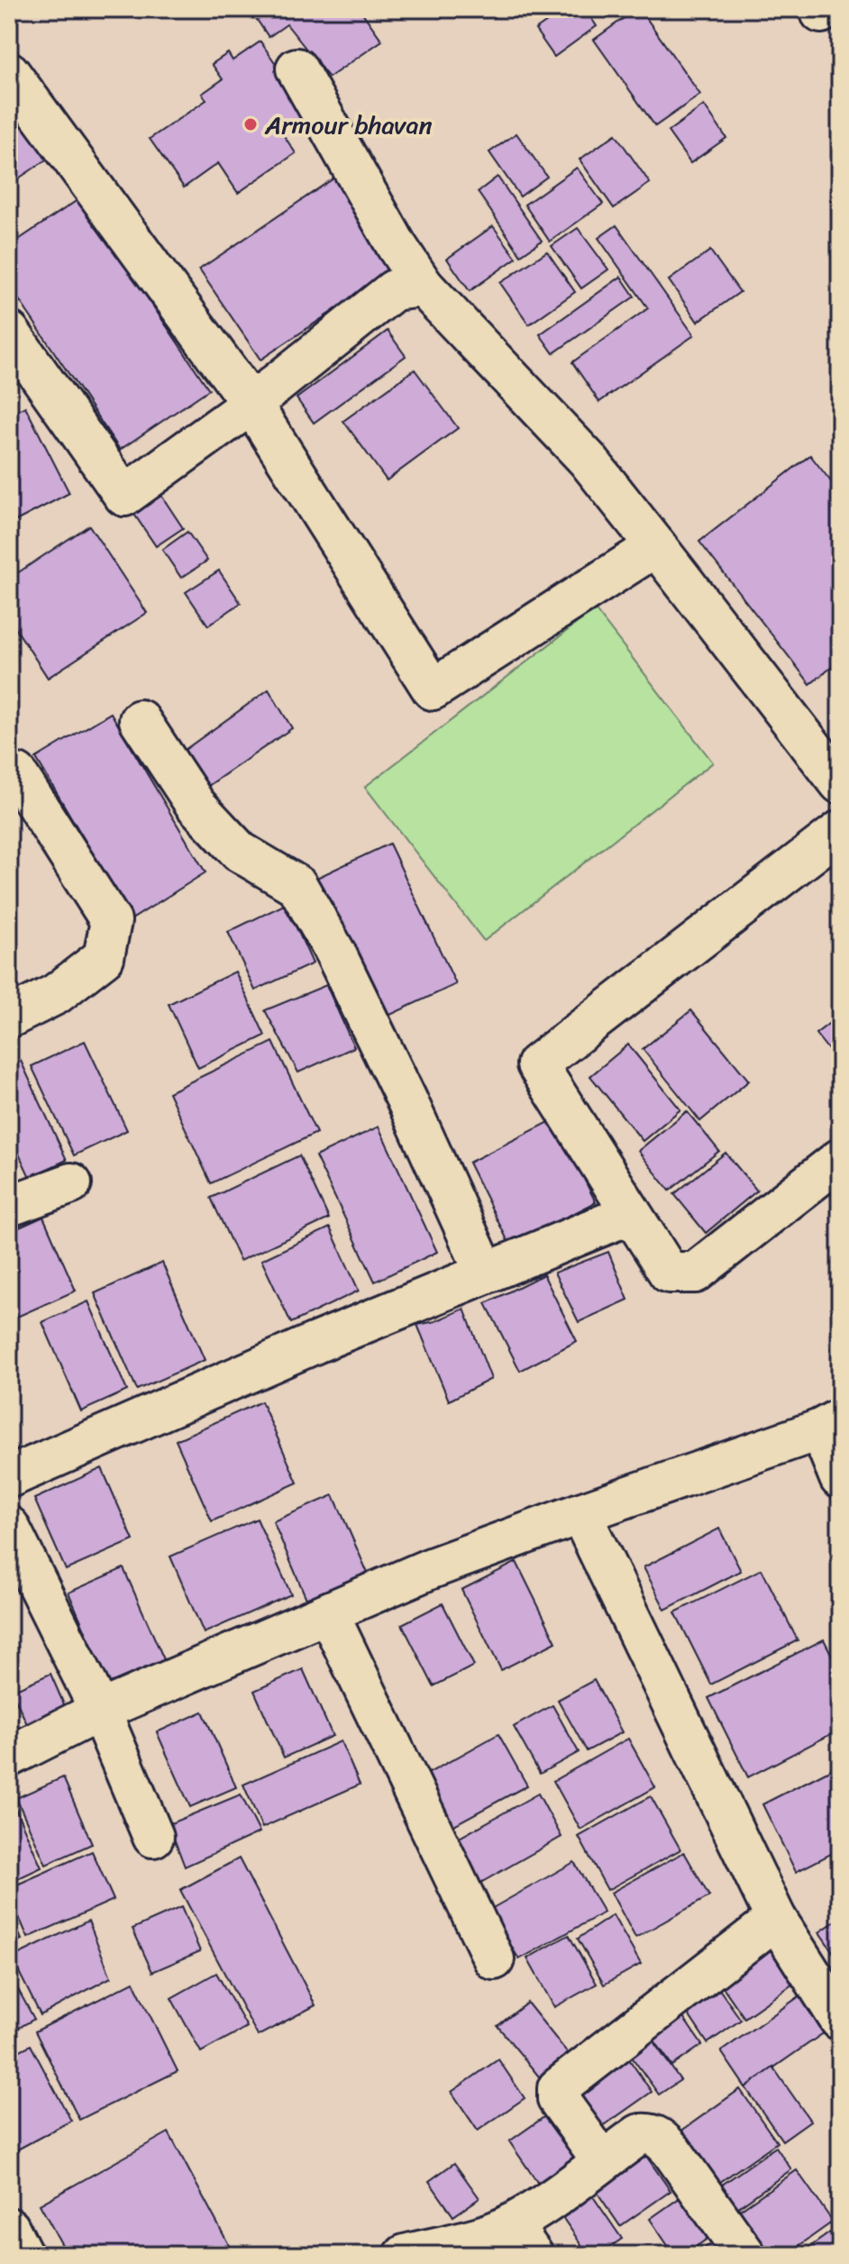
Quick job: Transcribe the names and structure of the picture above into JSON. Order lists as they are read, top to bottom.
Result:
{
  "places": ["Armour bhavan"]
}
